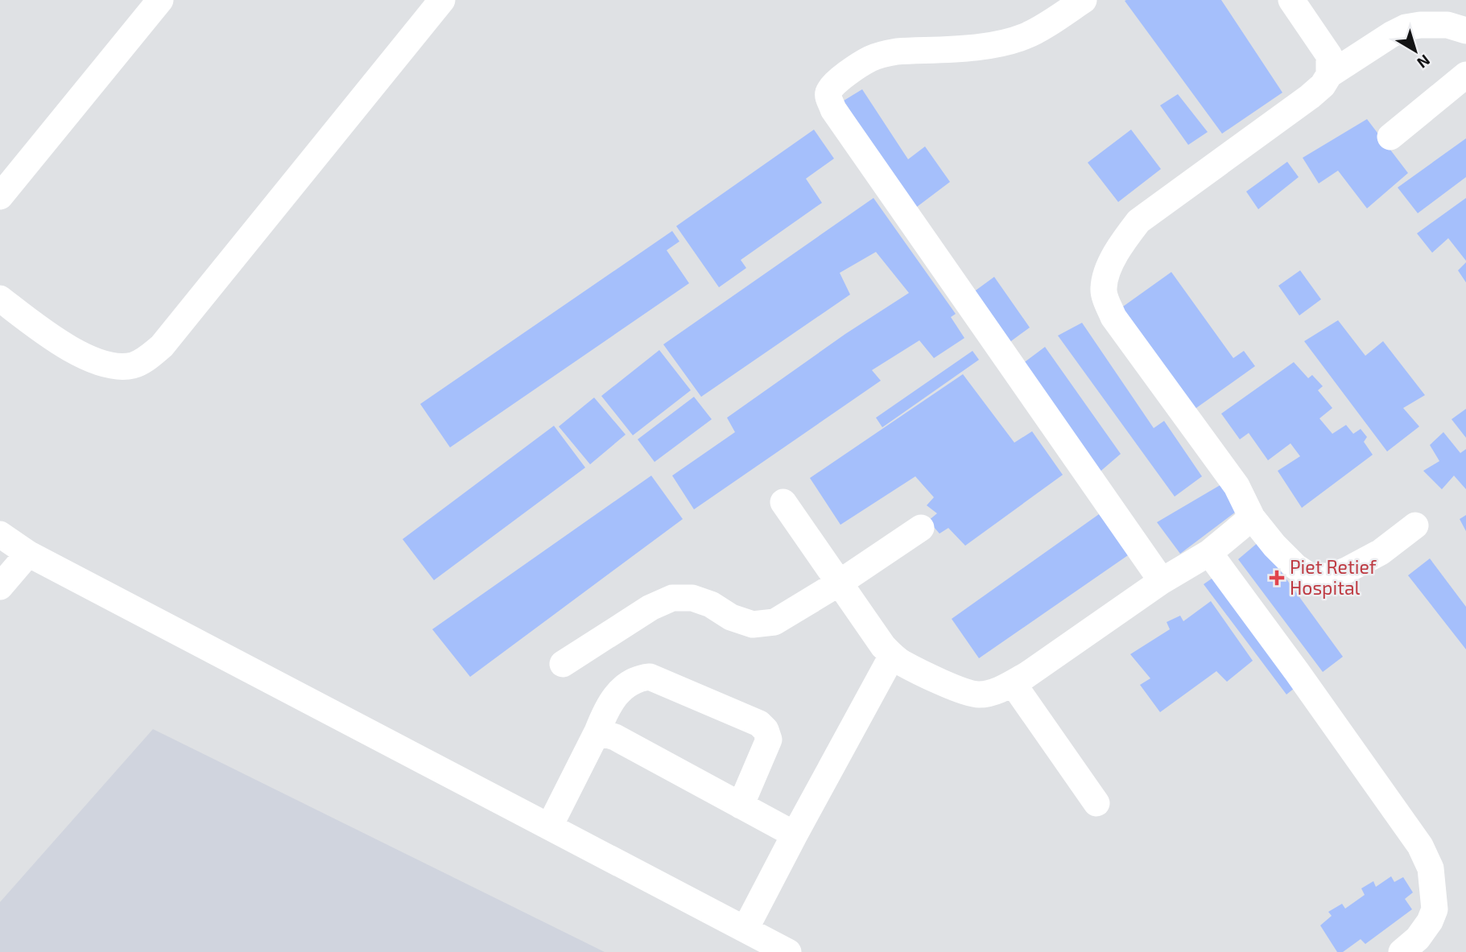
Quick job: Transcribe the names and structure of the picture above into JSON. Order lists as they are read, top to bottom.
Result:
{
  "places": {
    "health": ["Piet Retief Hospital"]
  },
  "north": "bottom right"
}
